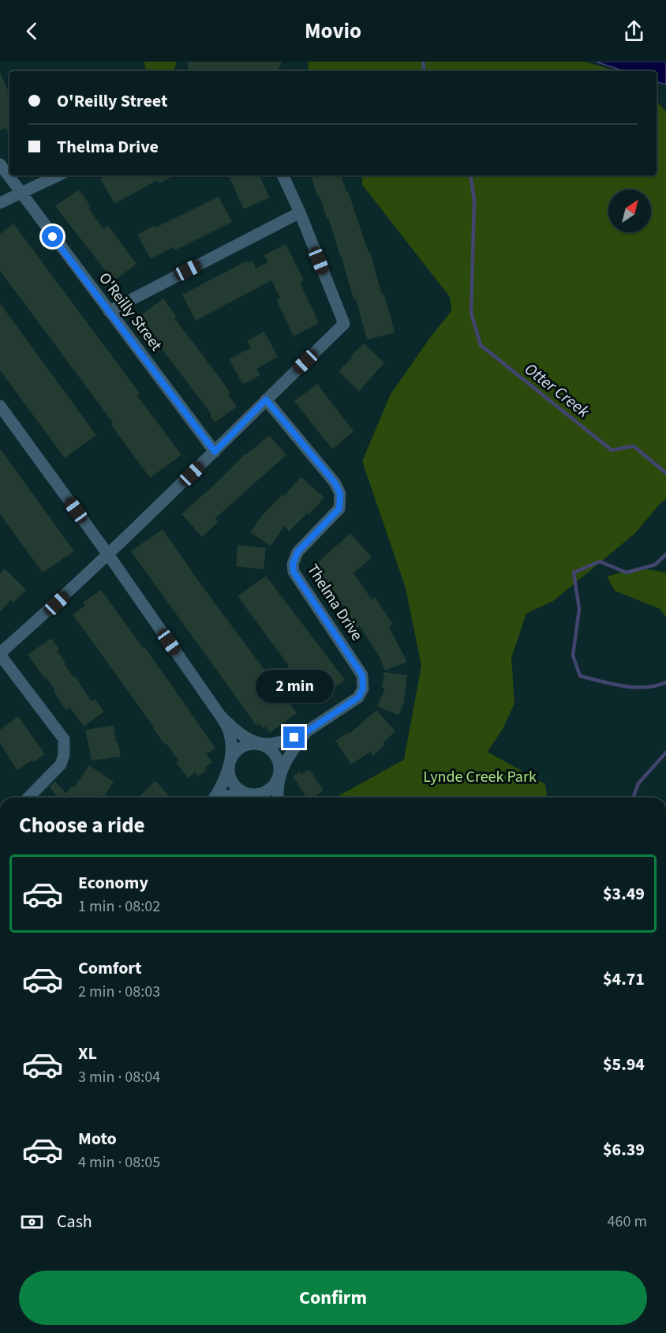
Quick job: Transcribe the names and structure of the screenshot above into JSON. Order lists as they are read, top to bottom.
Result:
{
  "streets": {
    "street": ["O'Reilly Street", "Thelma Drive"]
  },
  "water": ["Otter Creek"],
  "parks": ["Lynde Creek Park"],
  "north": "top right",
  "page": {
    "header": "Movio",
    "banner": ["O'Reilly Street", "Thelma Drive"],
    "bubble": "2 min",
    "heading": "Choose a ride",
    "list": [
      {
        "name": "Economy",
        "note": "1 min · 08:02",
        "value": "$3.49"
      },
      {
        "name": "Comfort",
        "note": "2 min · 08:03",
        "value": "$4.71"
      },
      {
        "name": "XL",
        "note": "3 min · 08:04",
        "value": "$5.94"
      },
      {
        "name": "Moto",
        "note": "4 min · 08:05",
        "value": "$6.39"
      }
    ],
    "pay": ["Cash", "460 m"],
    "buttons": "Confirm"
  }
}
